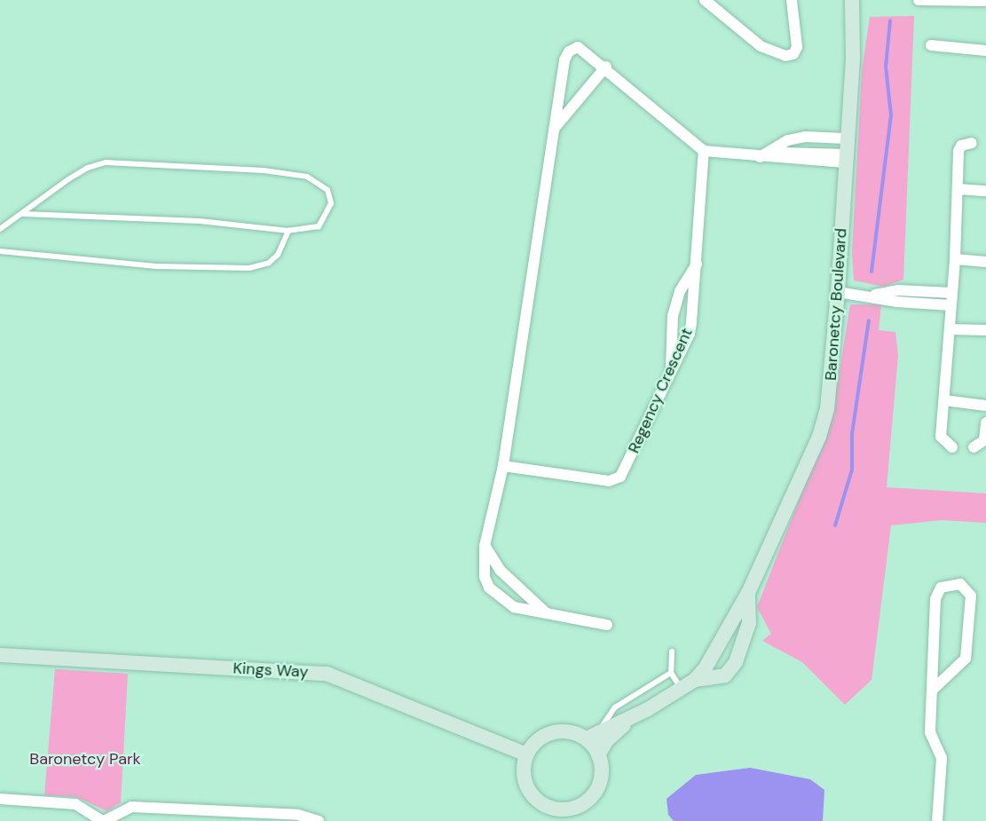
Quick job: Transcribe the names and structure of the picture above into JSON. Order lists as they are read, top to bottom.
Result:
{
  "streets": {
    "street": ["Baronetcy Boulevard", "Regency Crescent", "Kings Way"]
  },
  "crossings": [
    ["Baronetcy Boulevard", "Kings Way"]
  ],
  "parks": ["Baronetcy Park"]
}
